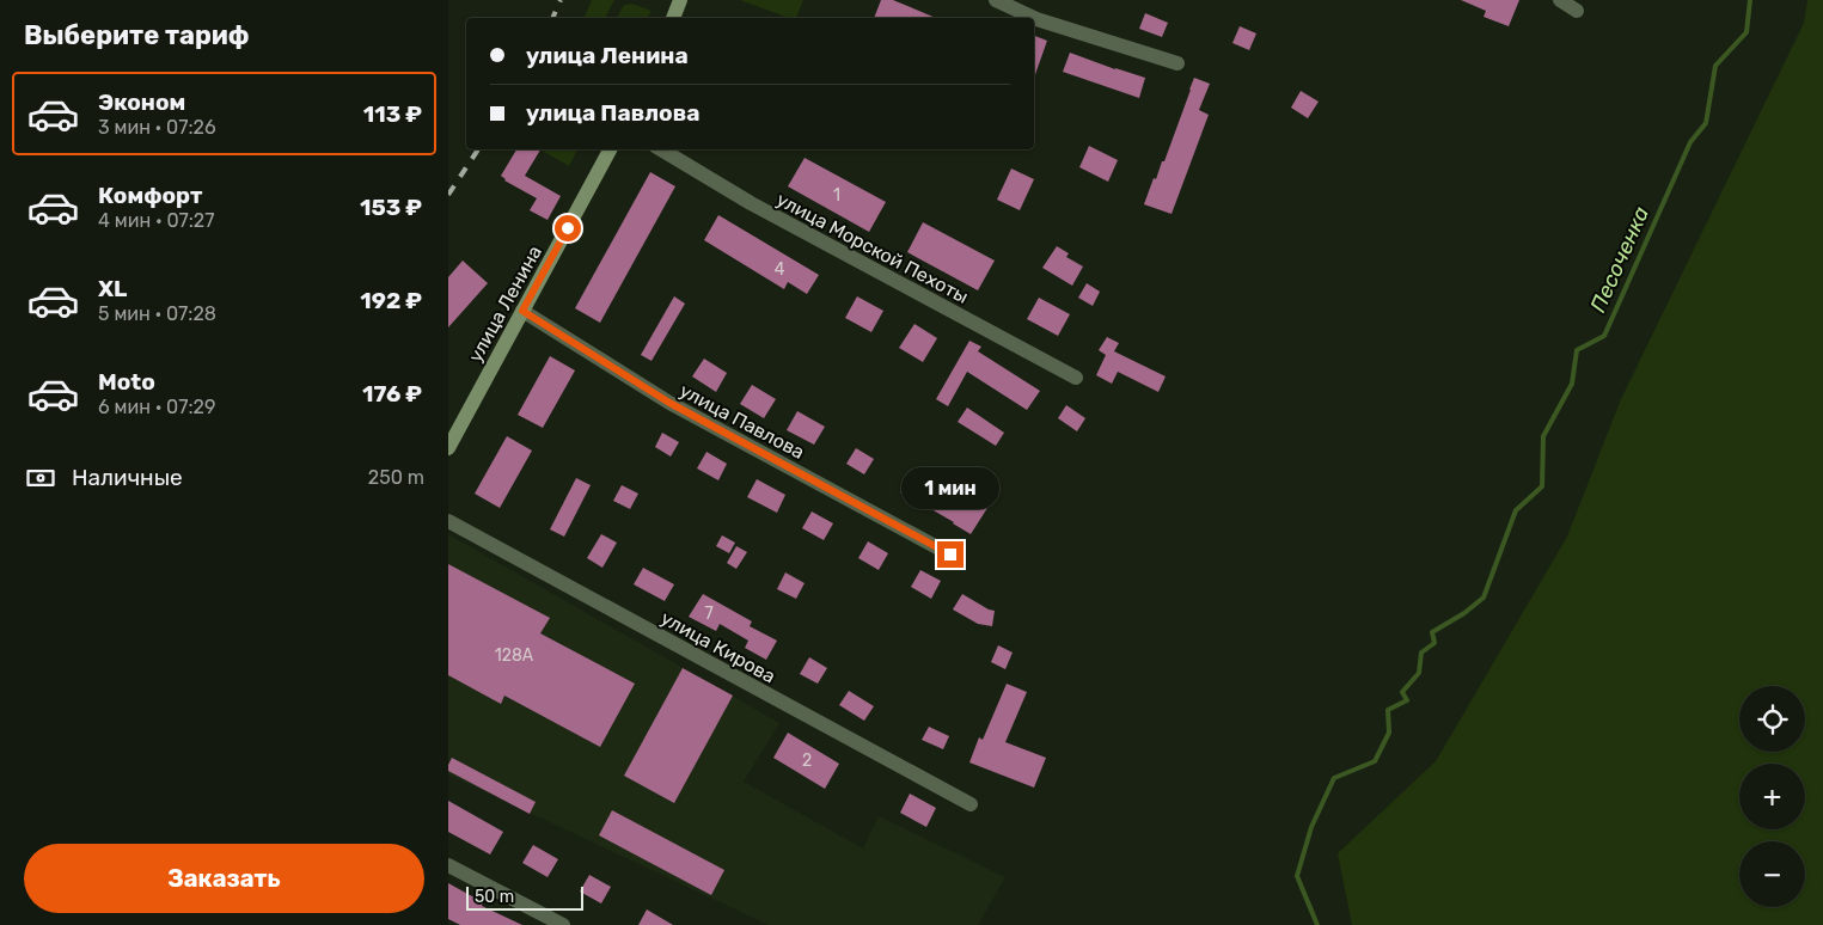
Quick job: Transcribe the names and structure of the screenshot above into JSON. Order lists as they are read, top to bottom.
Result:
{
  "streets": {
    "street": [
      "улица Морской Пехоты",
      "улица Ленина",
      "улица Павлова",
      "улица Кирова"
    ]
  },
  "crossings": [
    ["улица Ленина", "улица Павлова"]
  ],
  "water": ["Песоченка"],
  "house_numbers": [
    "1",
    "4",
    "7",
    "128А",
    "2"
  ],
  "scale_bar": "50 m",
  "page": {
    "heading": "Выберите тариф",
    "banner": ["улица Ленина", "улица Павлова"],
    "list": [
      {
        "name": "Эконом",
        "note": "3 мин · 07:26",
        "value": "113 ₽"
      },
      {
        "name": "Комфорт",
        "note": "4 мин · 07:27",
        "value": "153 ₽"
      },
      {
        "name": "XL",
        "note": "5 мин · 07:28",
        "value": "192 ₽"
      },
      {
        "name": "Moto",
        "note": "6 мин · 07:29",
        "value": "176 ₽"
      }
    ],
    "pay": ["Наличные", "250 m"],
    "bubble": "1 мин",
    "map_buttons": ["+", "−"],
    "buttons": "Заказать",
    "scale": "50 m"
  }
}
